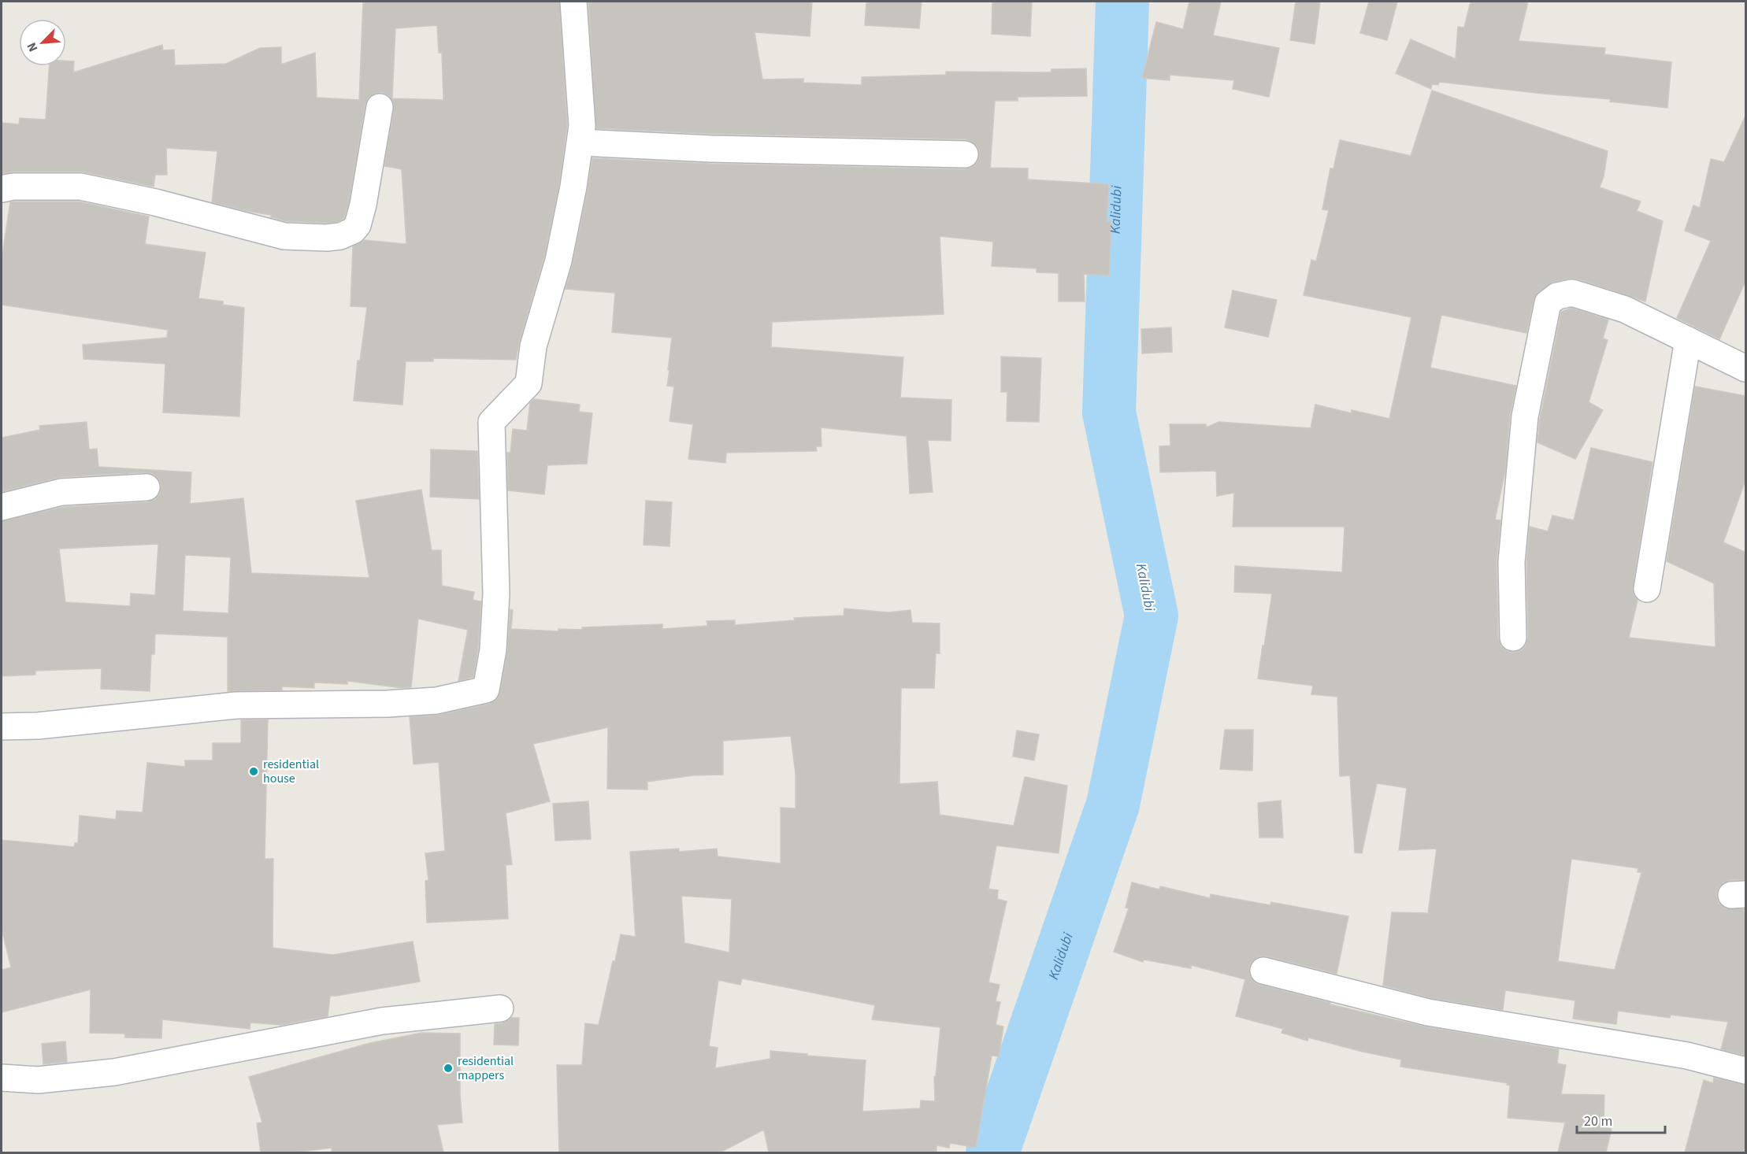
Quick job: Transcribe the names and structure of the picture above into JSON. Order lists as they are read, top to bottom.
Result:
{
  "water": ["Kalidubi"],
  "places": ["residential house", "residential mappers"],
  "scale_bar": "20 m",
  "north": "bottom left"
}
